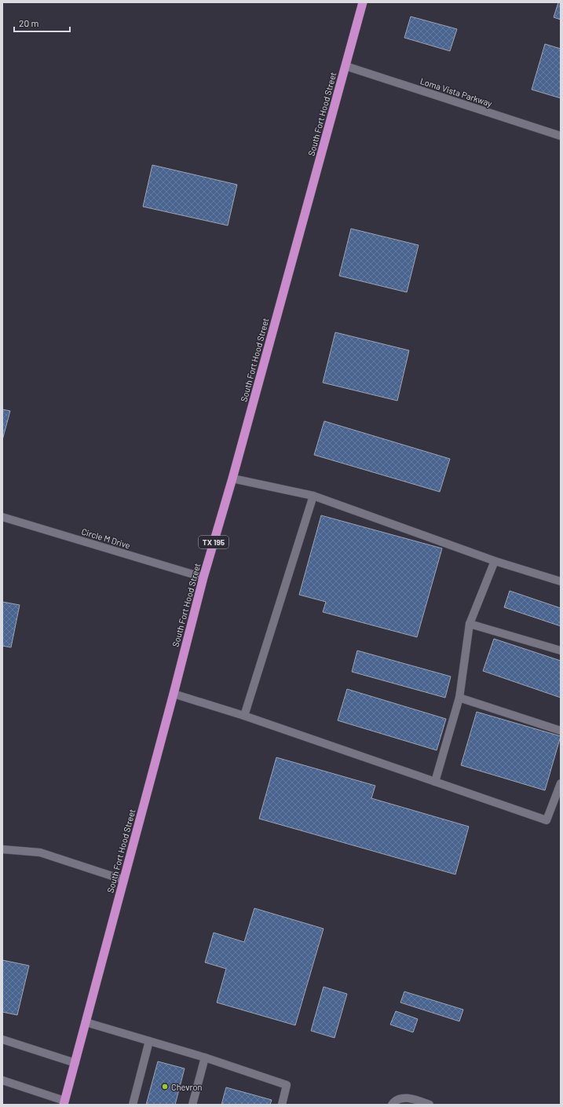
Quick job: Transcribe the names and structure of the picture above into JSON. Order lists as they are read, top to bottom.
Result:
{
  "streets": {
    "highway": ["South Fort Hood Street", "TX 195"],
    "street": ["Loma Vista Parkway", "Circle M Drive"]
  },
  "crossings": [
    ["Loma Vista Parkway", "South Fort Hood Street"],
    ["South Fort Hood Street", "Circle M Drive"]
  ],
  "places": ["Chevron"],
  "scale_bar": "20 m"
}
